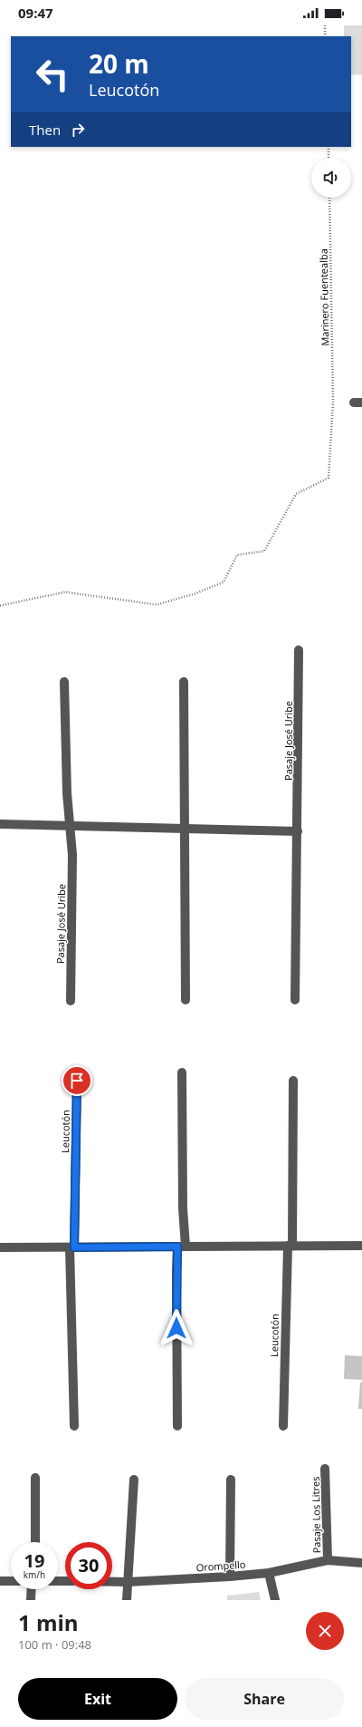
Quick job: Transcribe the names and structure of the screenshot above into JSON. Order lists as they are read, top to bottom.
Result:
{
  "streets": {
    "street": [
      "Pasaje José Uribe",
      "Leucotón",
      "Pasaje Los Litres",
      "Orompello"
    ],
    "path": ["Marinero Fuentealba"]
  },
  "crossings": [
    ["Pasaje Los Litres", "Orompello"]
  ],
  "page": {
    "status": "09:47",
    "turn": ["20 m", "Leucotón"],
    "then": "Then",
    "speed": "19 km/h",
    "limit": "30",
    "heading": ["1 min", "100 m · 09:48"],
    "buttons": ["Exit", "Share"]
  }
}
